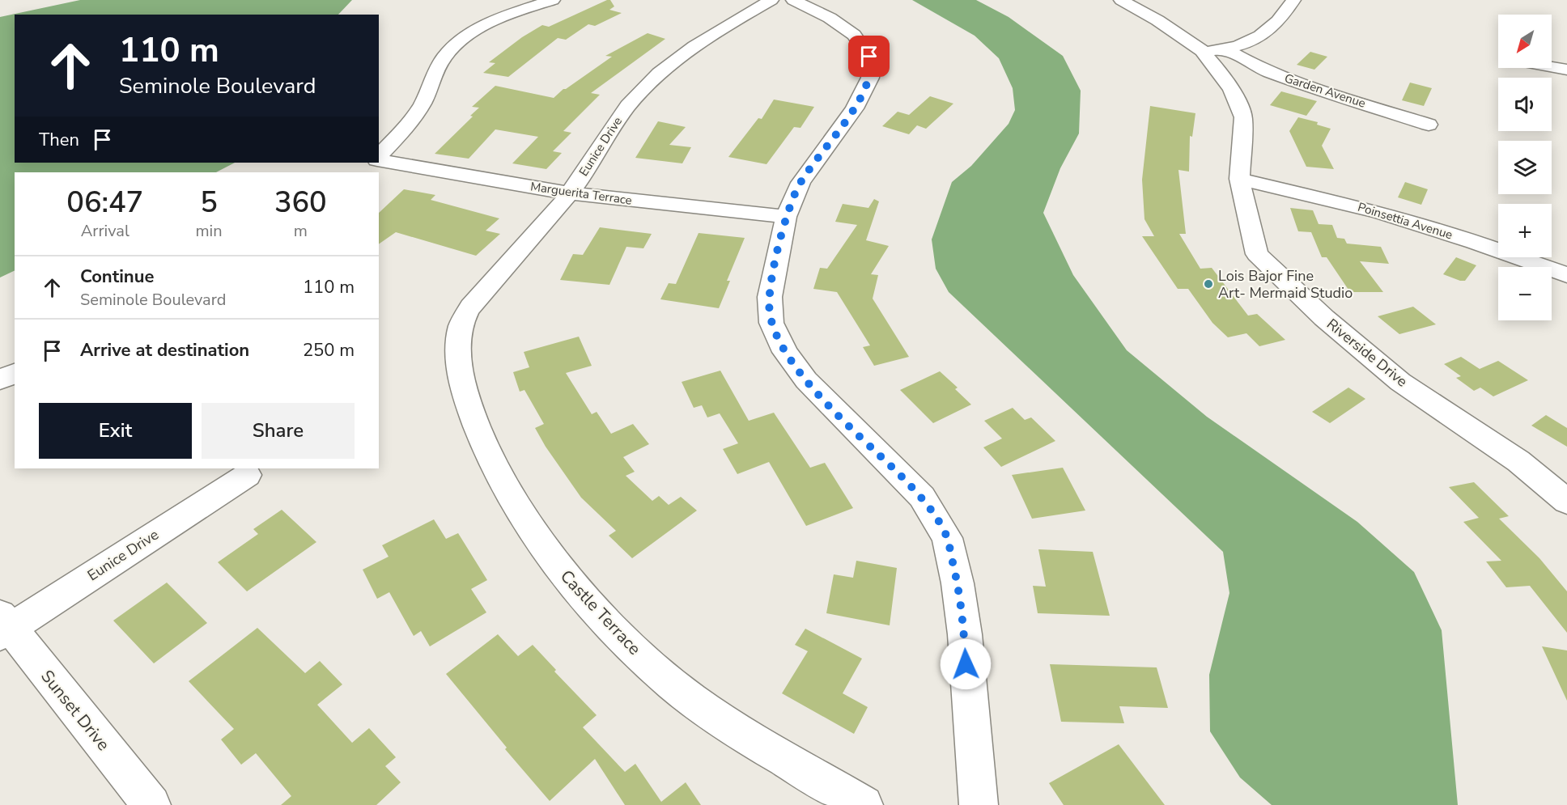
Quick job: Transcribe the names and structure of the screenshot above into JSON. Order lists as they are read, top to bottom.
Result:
{
  "streets": {
    "street": [
      "Garden Avenue",
      "Eunice Drive",
      "Marguerita Terrace",
      "Poinsettia Avenue",
      "Riverside Drive",
      "Castle Terrace",
      "Sunset Drive"
    ]
  },
  "crossings": [
    ["Eunice Drive", "Marguerita Terrace"],
    ["Eunice Drive", "Castle Terrace"],
    ["Eunice Drive", "Sunset Drive"],
    ["Poinsettia Avenue", "Riverside Drive"]
  ],
  "places": ["Lois Bajor Fine Art- Mermaid Studio"],
  "north": "bottom left",
  "page": {
    "map_buttons": ["+", "−"],
    "turn": ["110 m", "Seminole Boulevard"],
    "then": "Then",
    "eta": [
      "06:47",
      "Arrival",
      "5",
      "min",
      "360",
      "m"
    ],
    "list": [
      {
        "name": "Continue",
        "note": "Seminole Boulevard",
        "value": "110 m"
      },
      {
        "name": "Arrive at destination",
        "value": "250 m"
      }
    ],
    "buttons": ["Exit", "Share"]
  }
}
